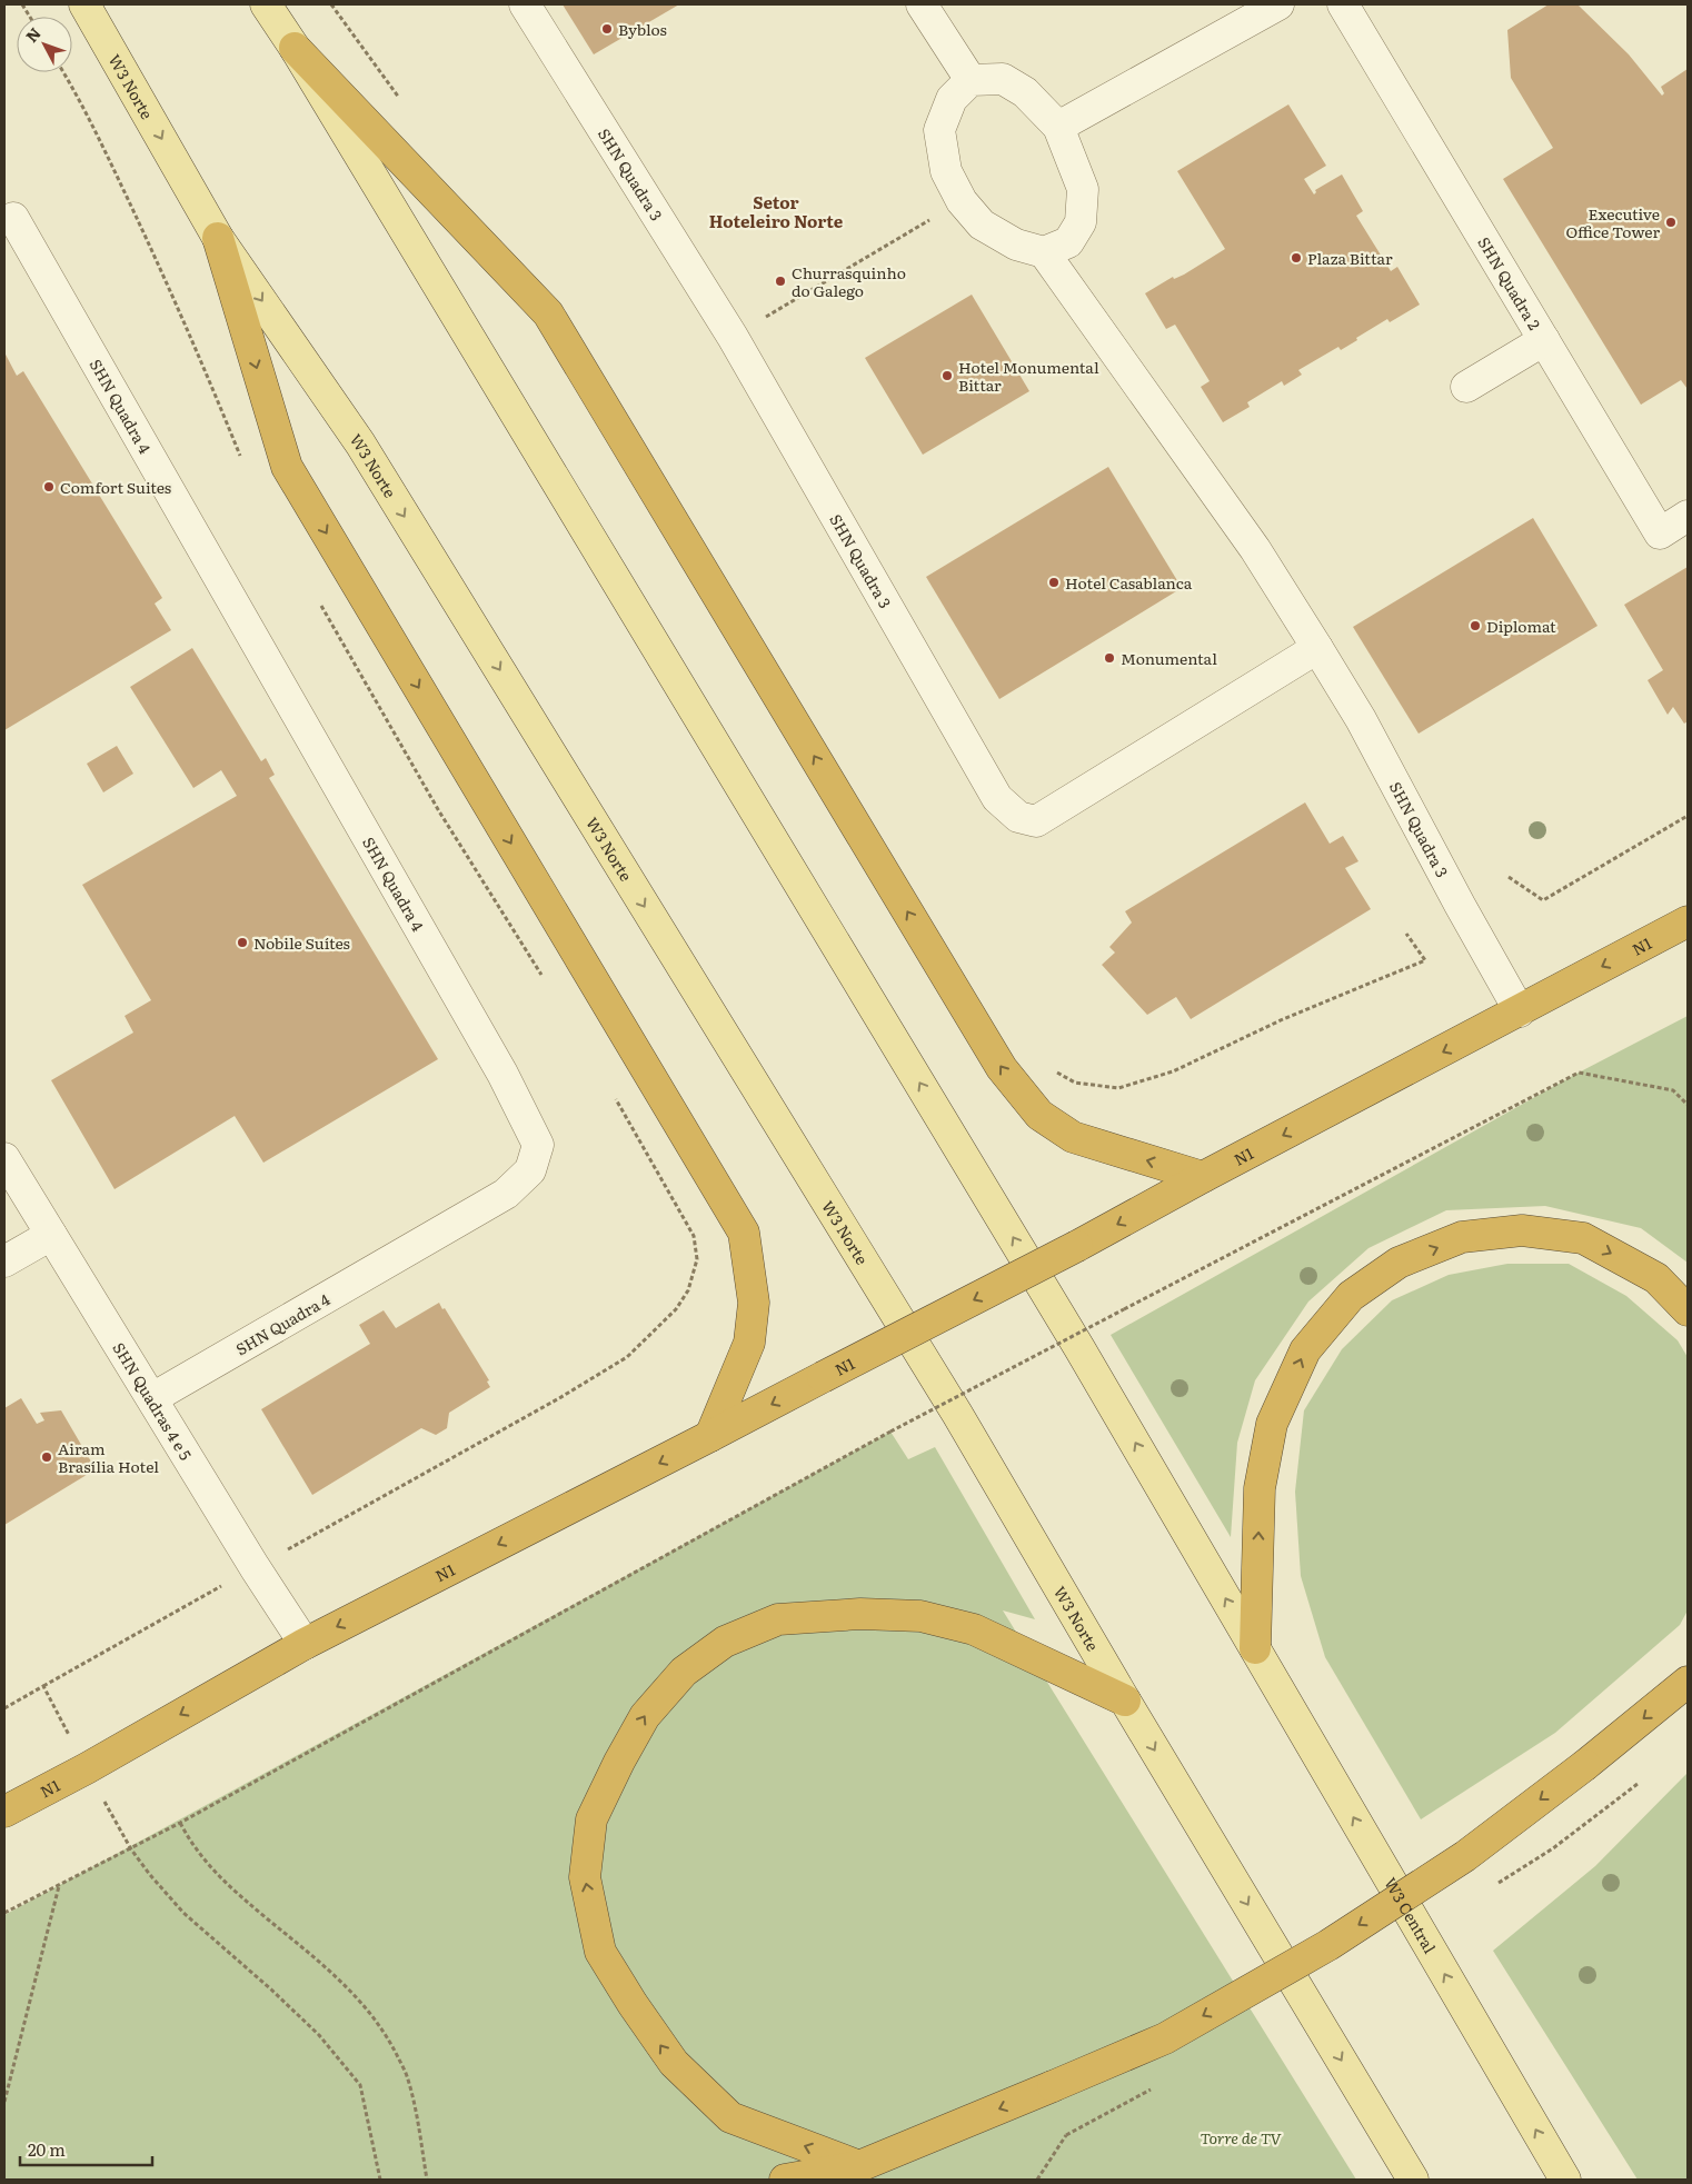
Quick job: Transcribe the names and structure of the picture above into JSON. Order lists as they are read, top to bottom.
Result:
{
  "streets": {
    "highway": ["N1"],
    "main road": ["W3 Norte", "W3 Central"],
    "street": [
      "SHN Quadra 3",
      "SHN Quadra 2",
      "SHN Quadra 4",
      "SHN Quadras 4 e 5"
    ]
  },
  "crossings": [
    ["SHN Quadra 3", "N1"],
    ["SHN Quadra 4", "SHN Quadras 4 e 5"],
    ["N1", "SHN Quadras 4 e 5"]
  ],
  "one_way": ["N1"],
  "districts": ["Setor Hoteleiro Norte"],
  "parks": ["Torre de TV"],
  "places": [
    "Byblos",
    "Executive Office Tower",
    "Plaza Bittar",
    "Churrasquinho do Galego",
    "Hotel Monumental Bittar",
    "Comfort Suites",
    "Hotel Casablanca",
    "Diplomat",
    "Monumental",
    "Nobile Suítes",
    "Airam Brasília Hotel"
  ],
  "scale_bar": "20 m",
  "north": "top left"
}
